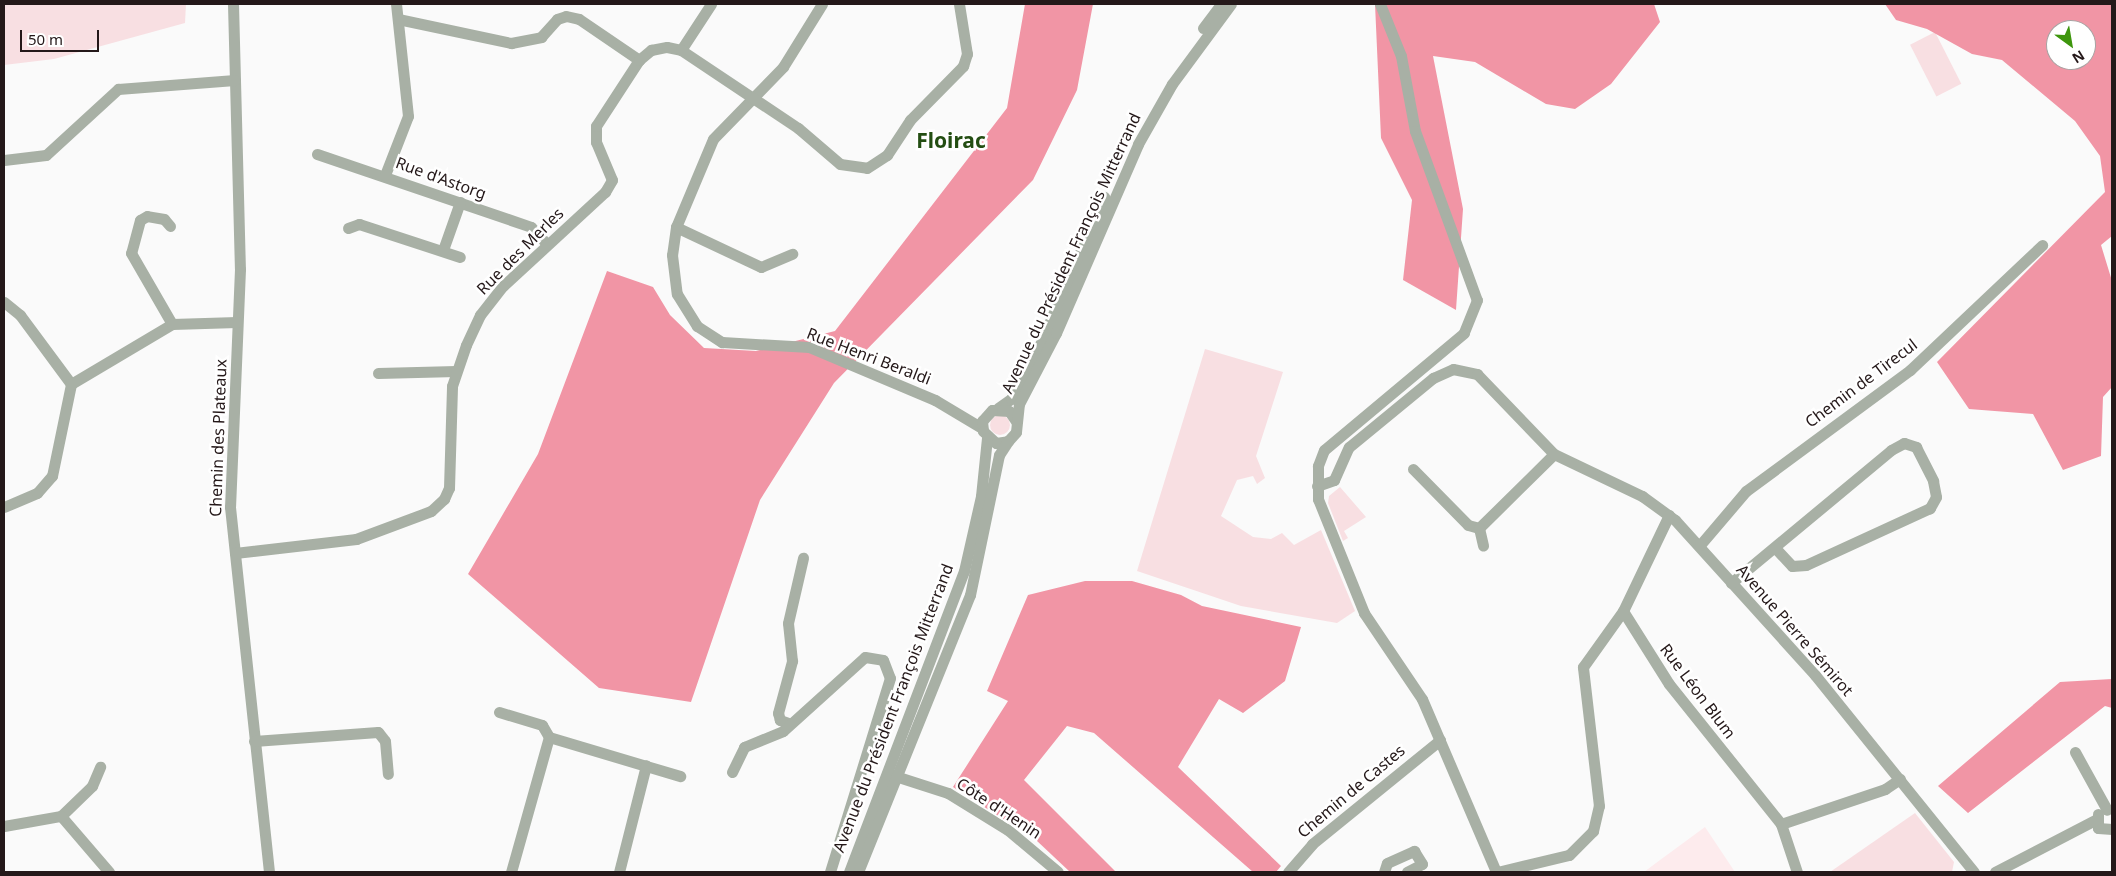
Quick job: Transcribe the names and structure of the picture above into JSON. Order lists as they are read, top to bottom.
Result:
{
  "streets": {
    "street": [
      "Rue d'Astorg",
      "Rue des Merles",
      "Avenue du Président François Mitterrand",
      "Rue Henri Beraldi",
      "Chemin de Tirecul",
      "Chemin des Plateaux",
      "Avenue Pierre Sémirot",
      "Rue Léon Blum",
      "Chemin de Castes",
      "Côte d'Henin"
    ]
  },
  "crossings": [
    ["Rue d'Astorg", "Rue des Merles"],
    ["Rue des Merles", "Chemin des Plateaux"],
    ["Avenue du Président François Mitterrand", "Rue Henri Beraldi"],
    ["Avenue du Président François Mitterrand", "Côte d'Henin"],
    ["Chemin de Tirecul", "Avenue Pierre Sémirot"]
  ],
  "districts": ["Floirac"],
  "scale_bar": "50 m",
  "north": "bottom right"
}
